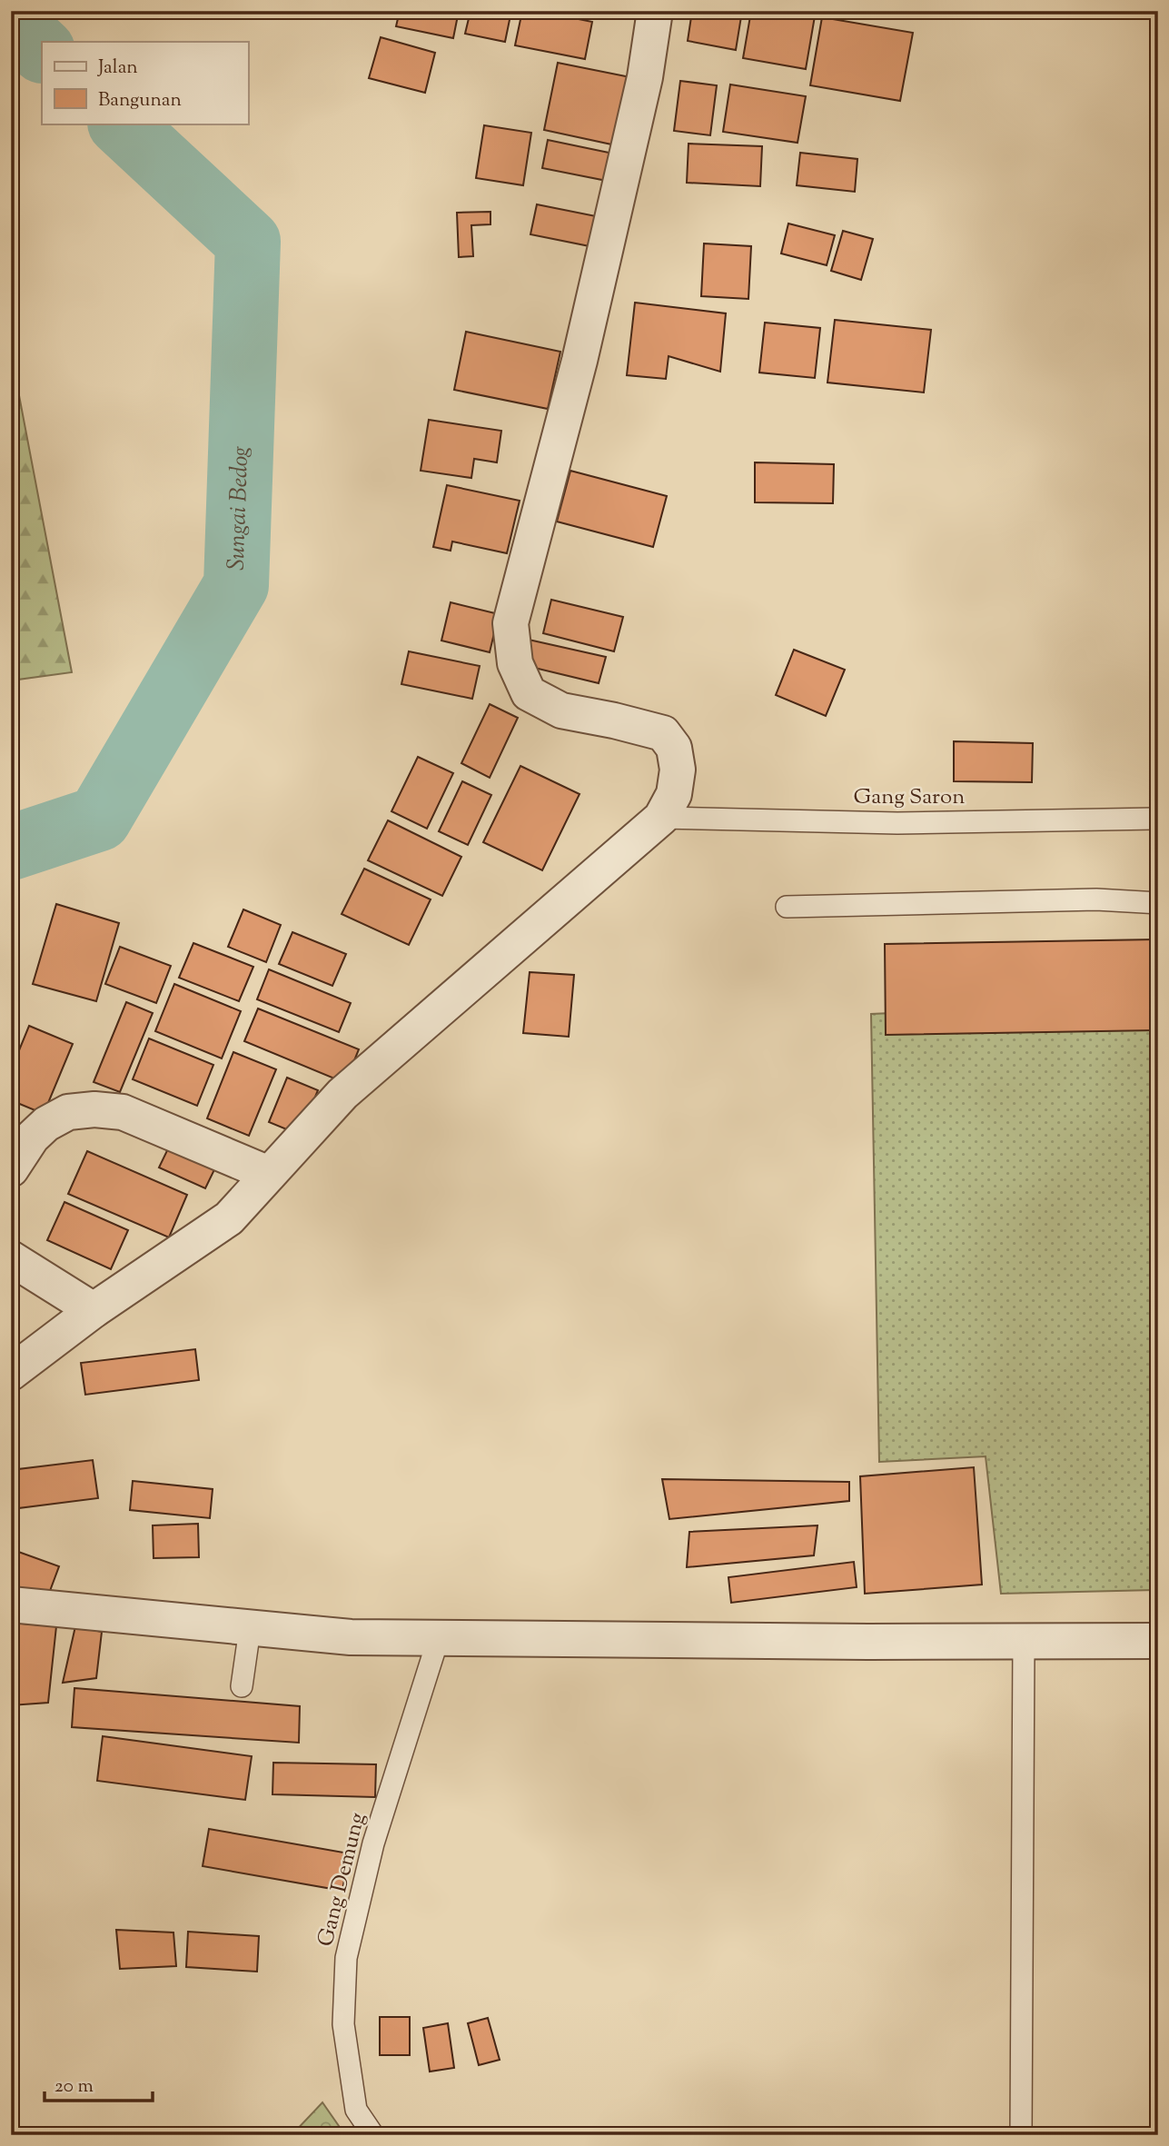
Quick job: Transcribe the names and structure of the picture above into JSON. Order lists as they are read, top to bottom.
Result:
{
  "streets": {
    "lane": ["Gang Saron", "Gang Demung"]
  },
  "water": ["Sungai Bedog"],
  "legend": ["Jalan", "Bangunan"],
  "scale_bar": "20 m"
}
